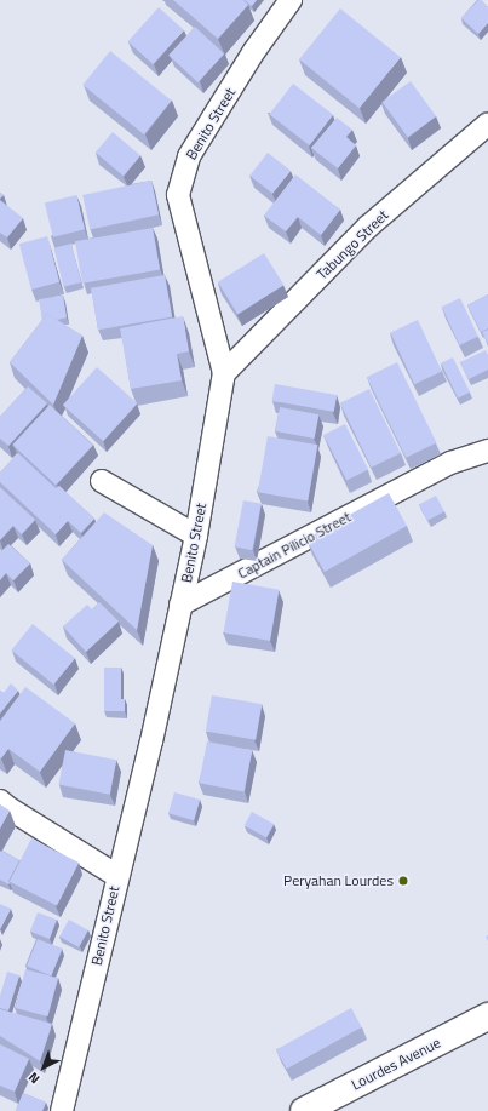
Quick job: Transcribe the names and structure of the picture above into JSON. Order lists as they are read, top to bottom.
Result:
{
  "streets": {
    "main road": ["Lourdes Avenue"],
    "street": ["Benito Street", "Tabungo Street", "Captain Pilicio Street"]
  },
  "crossings": [
    ["Benito Street", "Tabungo Street"],
    ["Benito Street", "Captain Pilicio Street"]
  ],
  "places": ["Peryahan Lourdes"],
  "north": "bottom left"
}
